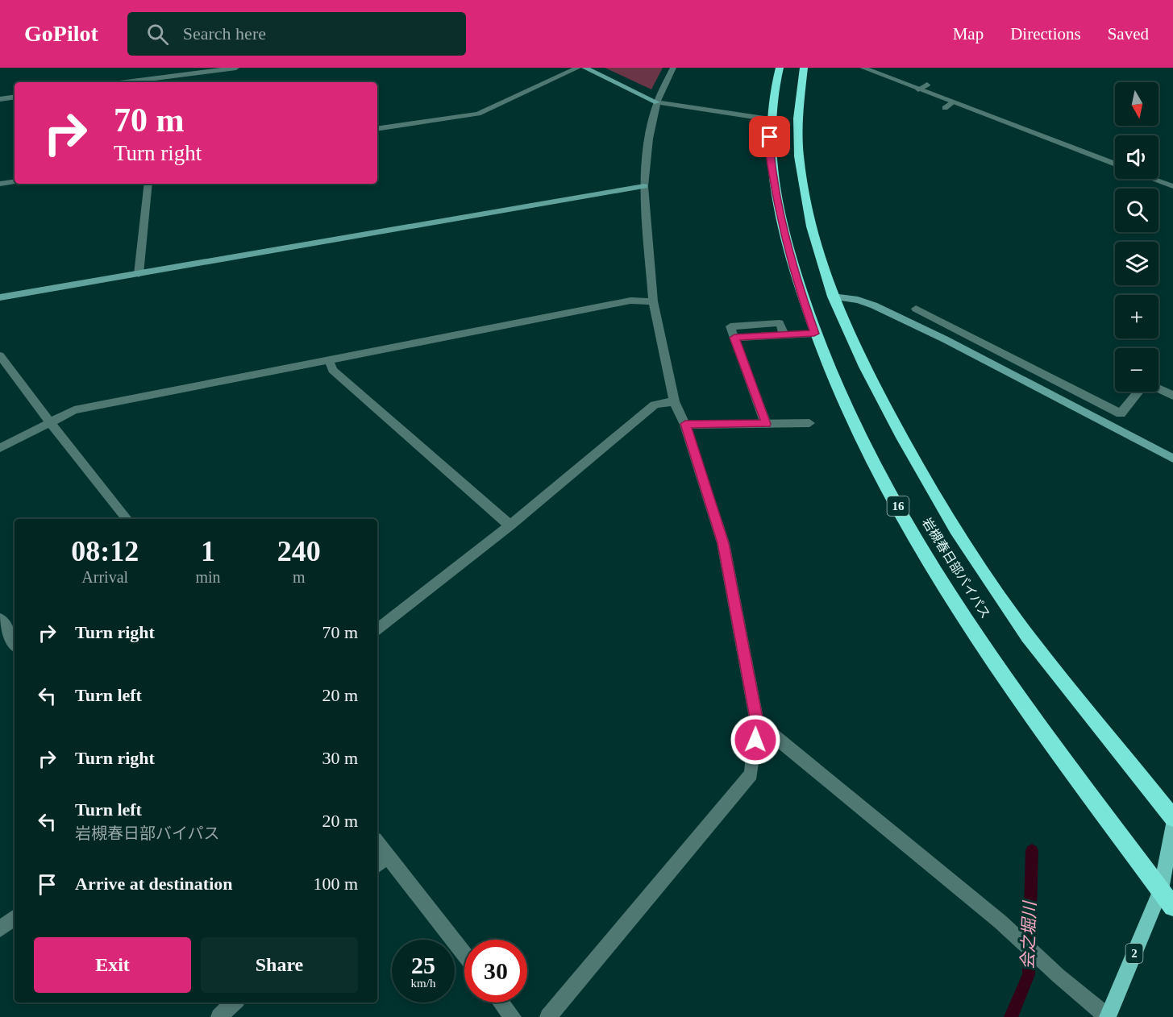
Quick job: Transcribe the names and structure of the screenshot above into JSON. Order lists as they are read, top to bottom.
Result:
{
  "streets": {
    "highway": ["16", "岩槻春日部バイパス"],
    "main road": ["2"]
  },
  "crossings": [
    ["岩槻春日部バイパス", "2"]
  ],
  "water": ["会之堀川"],
  "north": "bottom",
  "page": {
    "header": "GoPilot",
    "search": "Search here",
    "nav": ["Map", "Directions", "Saved"],
    "map_buttons": ["+", "−"],
    "turn": ["70 m", "Turn right"],
    "eta": [
      "08:12",
      "Arrival",
      "1",
      "min",
      "240",
      "m"
    ],
    "list": [
      {
        "name": "Turn right",
        "value": "70 m"
      },
      {
        "name": "Turn left",
        "value": "20 m"
      },
      {
        "name": "Turn right",
        "value": "30 m"
      },
      {
        "name": "Turn left",
        "note": "岩槻春日部バイパス",
        "value": "20 m"
      },
      {
        "name": "Arrive at destination",
        "value": "100 m"
      }
    ],
    "buttons": ["Exit", "Share"],
    "speed": "25 km/h",
    "limit": "30"
  }
}
